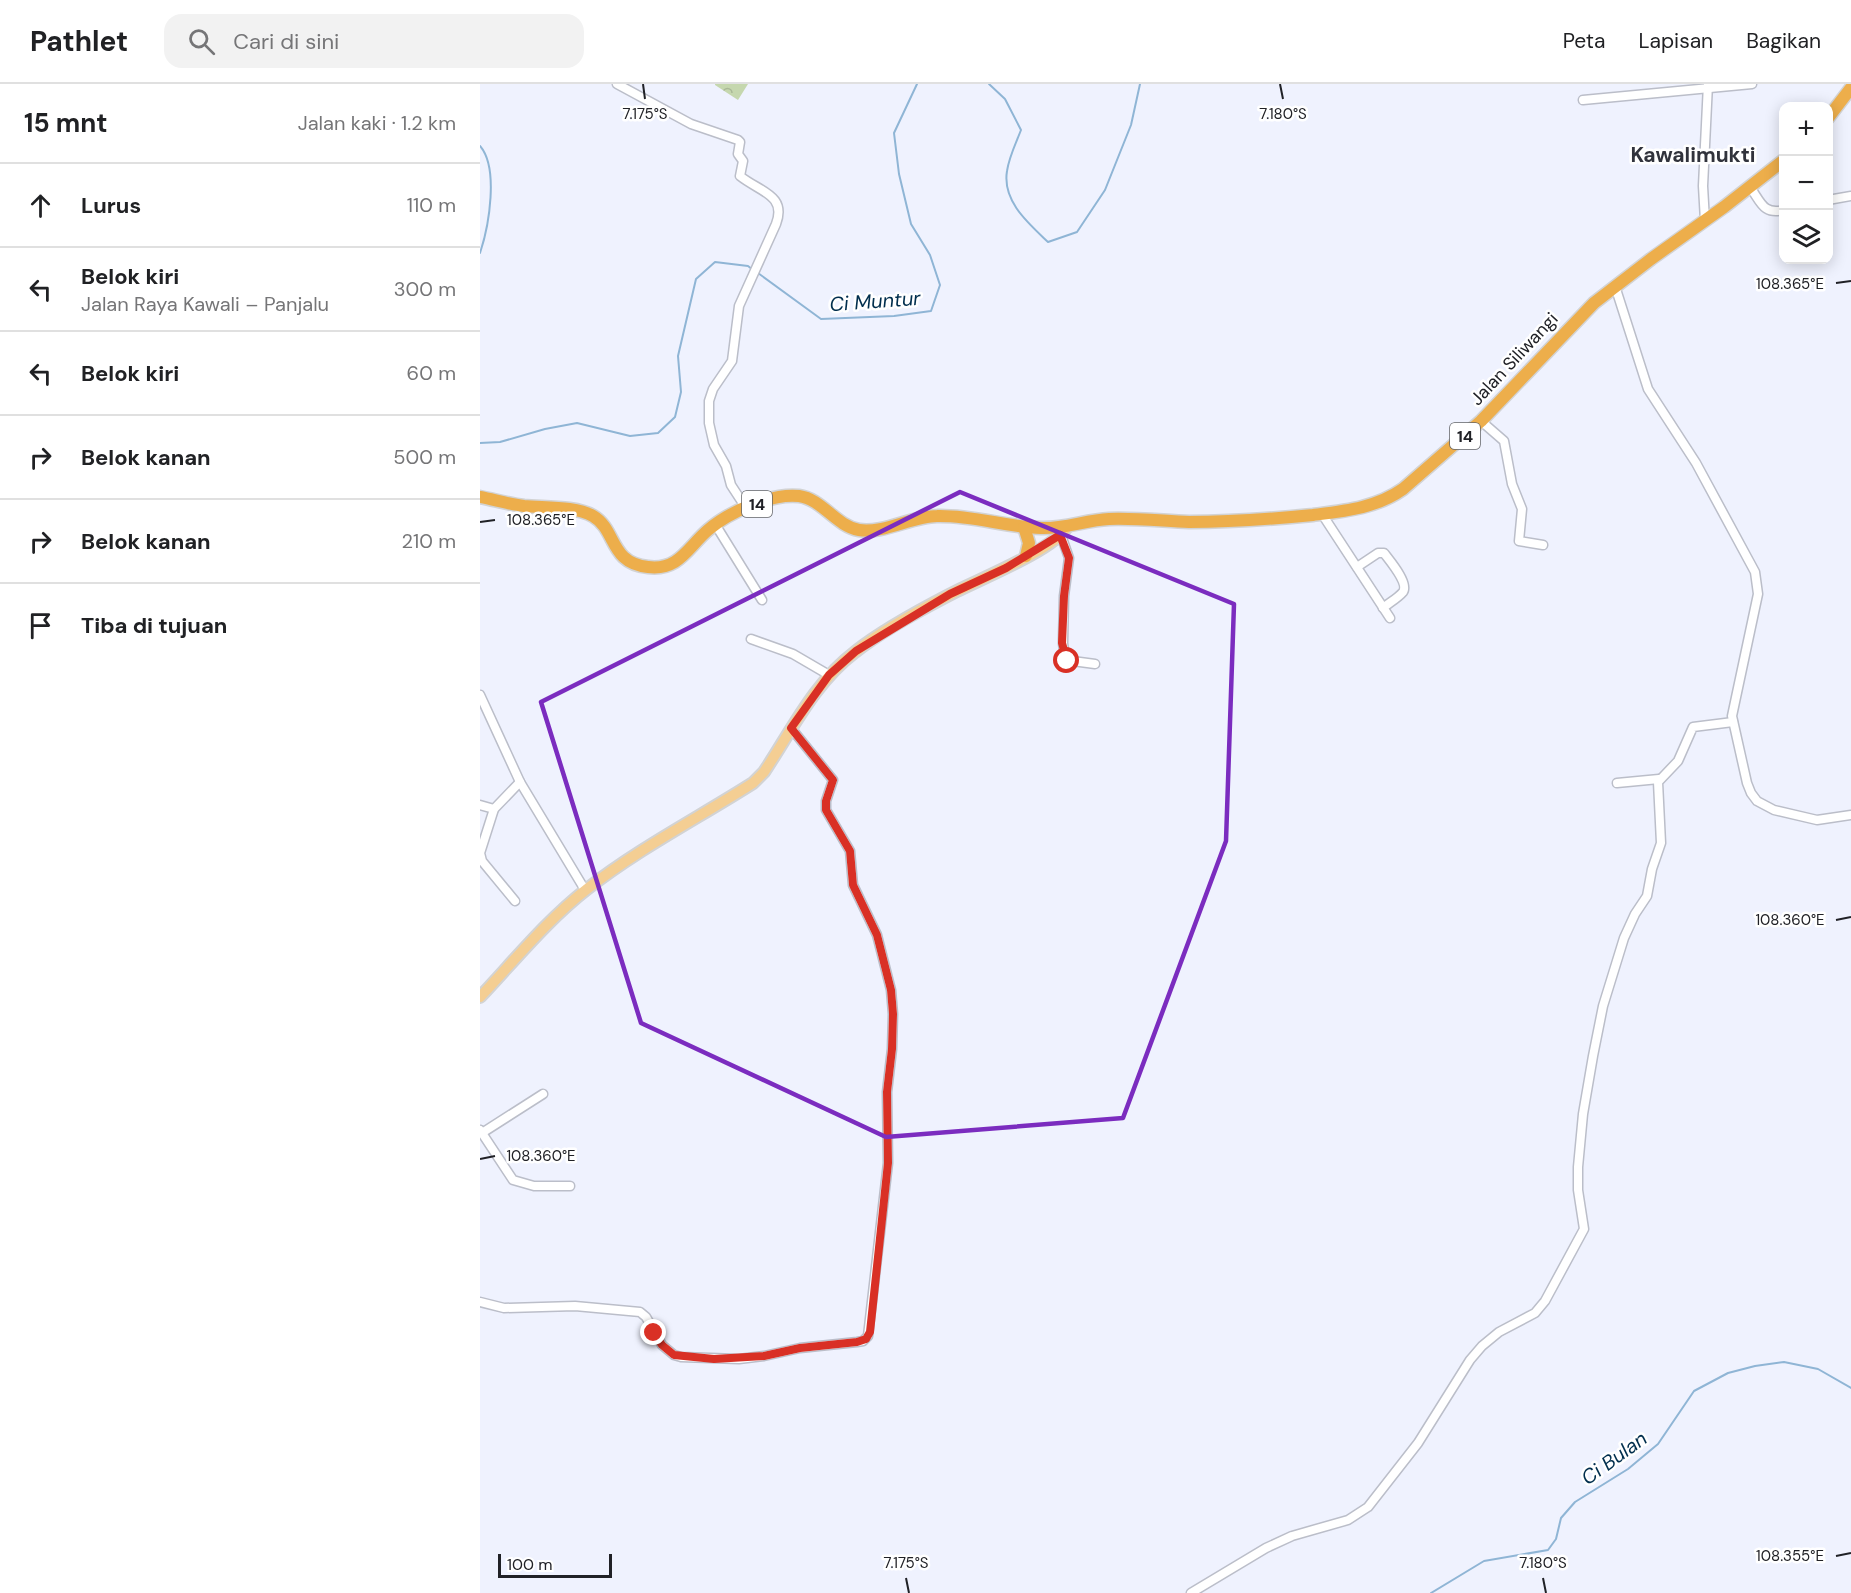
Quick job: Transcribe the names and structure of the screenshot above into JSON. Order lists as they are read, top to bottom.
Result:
{
  "streets": {
    "highway": ["Jalan Siliwangi", "14"]
  },
  "crossings": [
    ["Jalan Siliwangi", "14"]
  ],
  "districts": ["Kawalimukti"],
  "water": ["Ci Muntur", "Ci Bulan"],
  "scale_bar": "100 m",
  "page": {
    "header": "Pathlet",
    "search": "Cari di sini",
    "nav": ["Peta", "Lapisan", "Bagikan"],
    "heading": ["15 mnt", "Jalan kaki · 1.2 km"],
    "map_buttons": ["+", "−"],
    "list": [
      ["Lurus", "110 m"],
      ["Belok kiri", "Jalan Raya Kawali – Panjalu", "300 m"],
      ["Belok kiri", "60 m"],
      ["Belok kanan", "500 m"],
      ["Belok kanan", "210 m"],
      "Tiba di tujuan"
    ],
    "scale": "100 m"
  },
  "coordinates": [
    "7.175°S",
    "7.180°S",
    "108.365°E",
    "108.360°E",
    "108.355°E"
  ]
}
